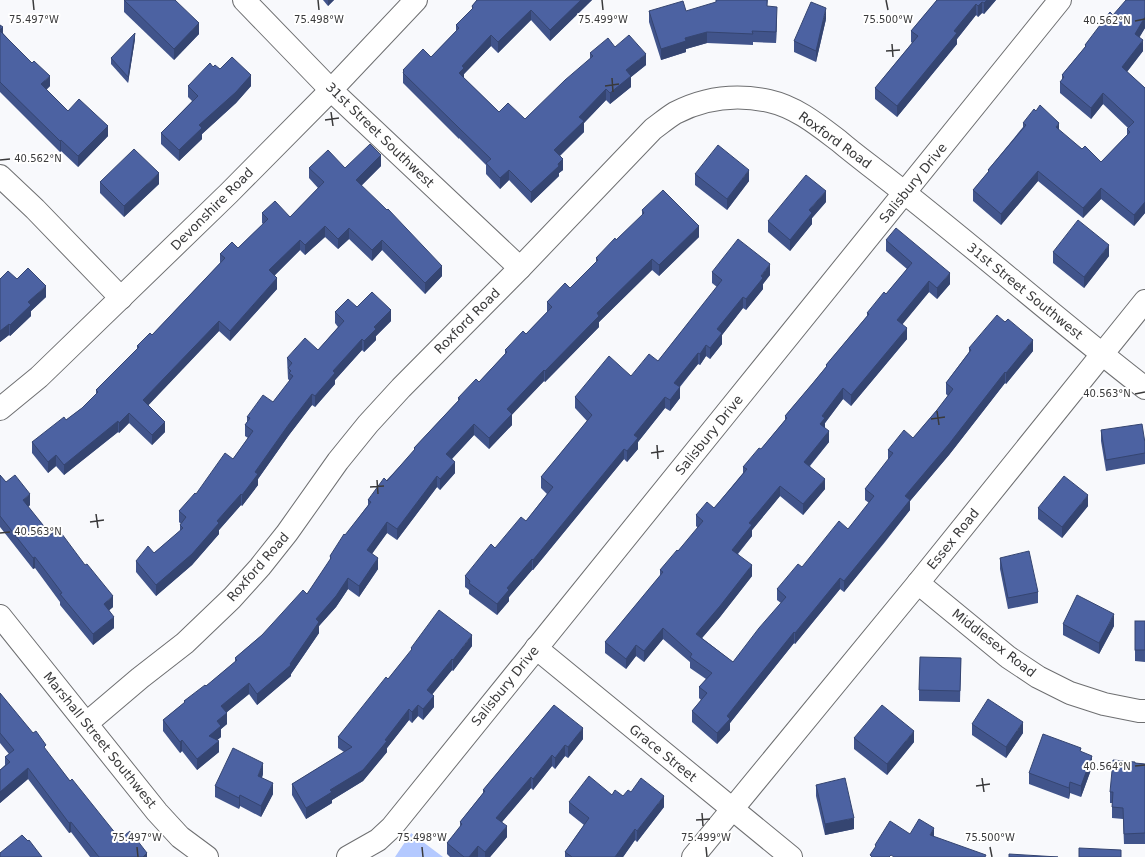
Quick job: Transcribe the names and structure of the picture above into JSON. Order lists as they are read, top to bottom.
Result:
{
  "streets": {
    "street": [
      "31st Street Southwest",
      "Roxford Road",
      "Salisbury Drive",
      "Devonshire Road",
      "Essex Road",
      "Middlesex Road",
      "Marshall Street Southwest",
      "Grace Street"
    ]
  },
  "crossings": [
    ["31st Street Southwest", "Roxford Road"],
    ["31st Street Southwest", "Salisbury Drive"],
    ["31st Street Southwest", "Devonshire Road"],
    ["31st Street Southwest", "Essex Road"],
    ["Roxford Road", "Salisbury Drive"],
    ["Roxford Road", "Marshall Street Southwest"],
    ["Salisbury Drive", "Grace Street"],
    ["Essex Road", "Middlesex Road"],
    ["Essex Road", "Grace Street"]
  ],
  "coordinates": [
    "75.497°W",
    "75.498°W",
    "75.499°W",
    "75.500°W",
    "40.562°N",
    "40.563°N",
    "40.564°N"
  ]
}
